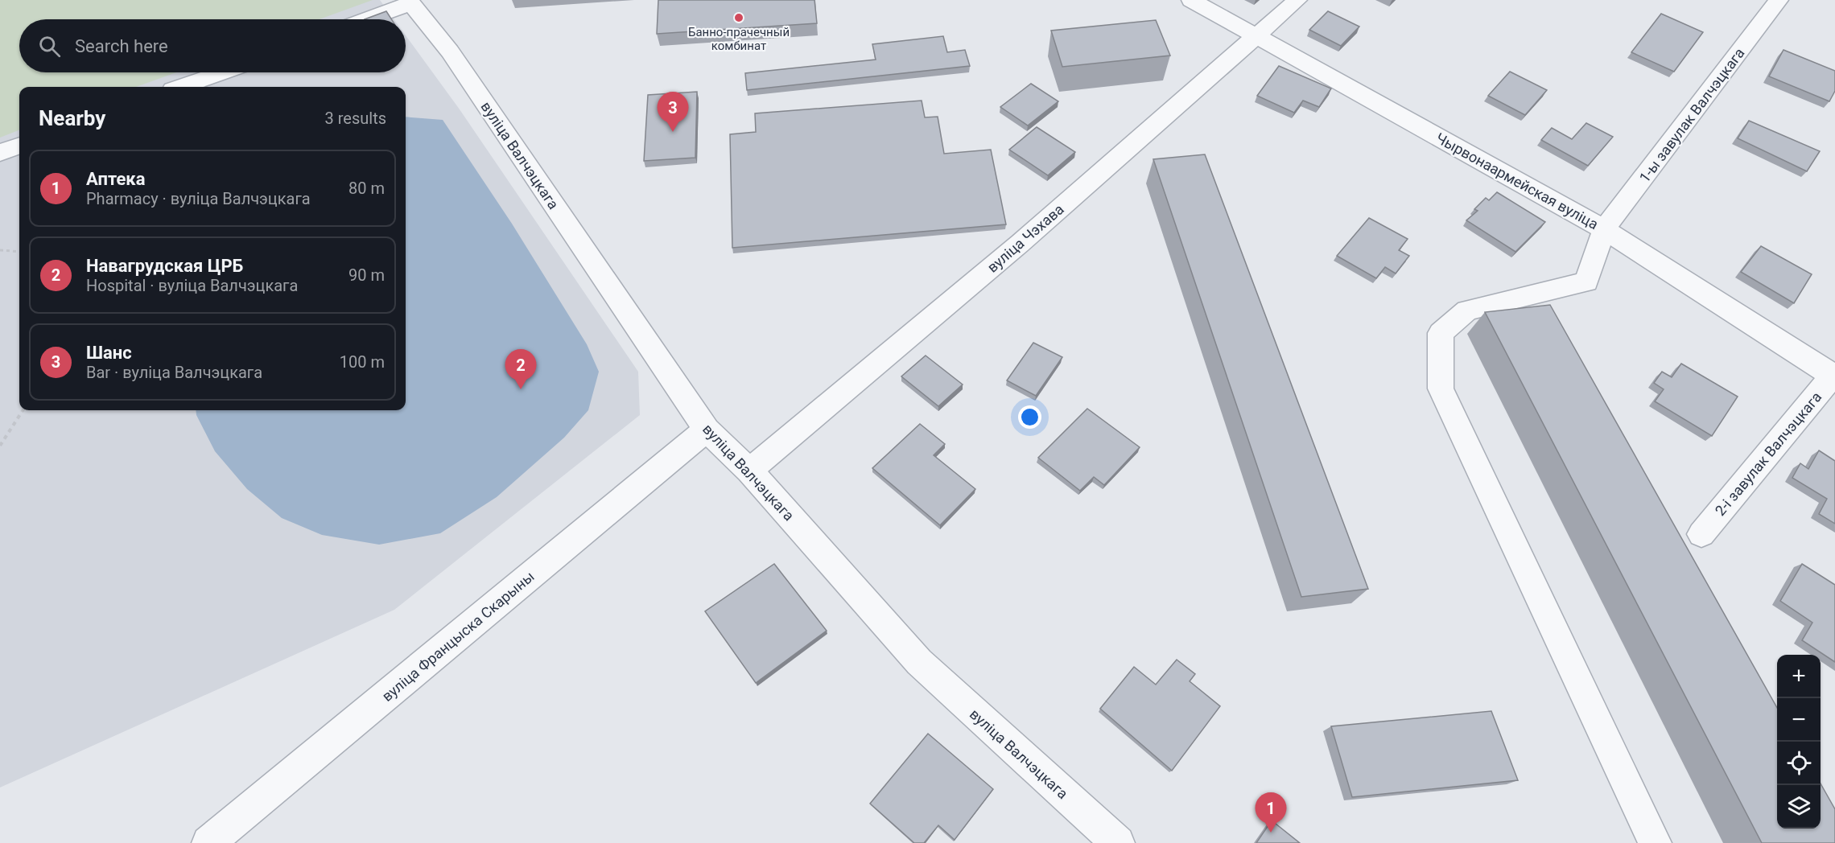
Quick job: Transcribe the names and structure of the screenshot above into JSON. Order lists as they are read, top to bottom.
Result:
{
  "streets": {
    "street": [
      "1-ы завулак Валчэцкага",
      "вуліца Валчэцкага",
      "Чырвонаармейская вуліца",
      "вуліца Чэхава",
      "2-і завулак Валчэцкага",
      "вуліца Францыска Скарыны"
    ]
  },
  "crossings": [
    ["1-ы завулак Валчэцкага", "Чырвонаармейская вуліца"],
    ["вуліца Валчэцкага", "вуліца Чэхава"],
    ["вуліца Валчэцкага", "вуліца Францыска Скарыны"],
    ["Чырвонаармейская вуліца", "вуліца Чэхава"],
    ["Чырвонаармейская вуліца", "2-і завулак Валчэцкага"]
  ],
  "places": ["Банно-прачечный комбинат"],
  "page": {
    "search": "Search here",
    "heading": ["Nearby", "3 results"],
    "pins": ["3", "2", "1"],
    "list": [
      {
        "mark": "1",
        "name": "Аптека",
        "note": "Pharmacy · вуліца Валчэцкага",
        "value": "80 m"
      },
      {
        "mark": "2",
        "name": "Навагрудская ЦРБ",
        "note": "Hospital · вуліца Валчэцкага",
        "value": "90 m"
      },
      {
        "mark": "3",
        "name": "Шанс",
        "note": "Bar · вуліца Валчэцкага",
        "value": "100 m"
      }
    ],
    "map_buttons": ["+", "−"]
  }
}
